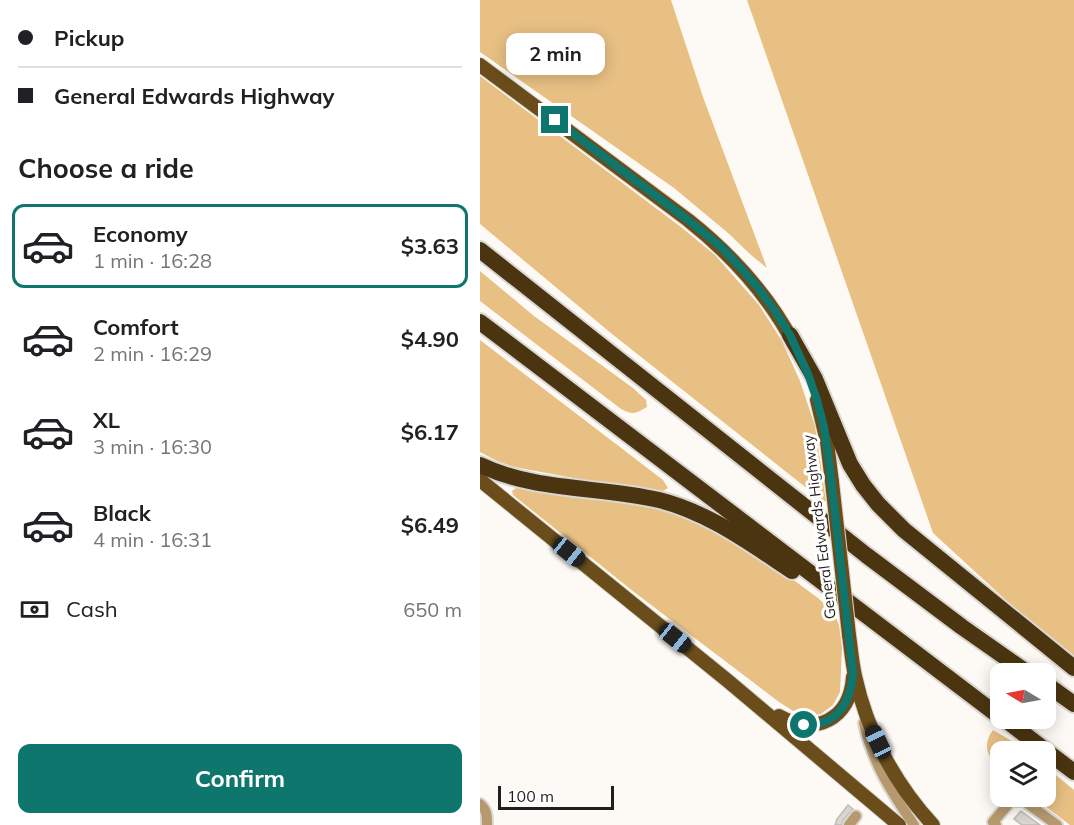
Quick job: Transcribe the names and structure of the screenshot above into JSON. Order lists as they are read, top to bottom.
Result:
{
  "streets": {
    "main road": ["General Edwards Highway"]
  },
  "scale_bar": "100 m",
  "north": "left",
  "page": {
    "banner": ["Pickup", "General Edwards Highway"],
    "bubble": "2 min",
    "heading": "Choose a ride",
    "list": [
      {
        "name": "Economy",
        "note": "1 min · 16:28",
        "value": "$3.63"
      },
      {
        "name": "Comfort",
        "note": "2 min · 16:29",
        "value": "$4.90"
      },
      {
        "name": "XL",
        "note": "3 min · 16:30",
        "value": "$6.17"
      },
      {
        "name": "Black",
        "note": "4 min · 16:31",
        "value": "$6.49"
      }
    ],
    "pay": ["Cash", "650 m"],
    "buttons": "Confirm",
    "scale": "100 m"
  }
}
